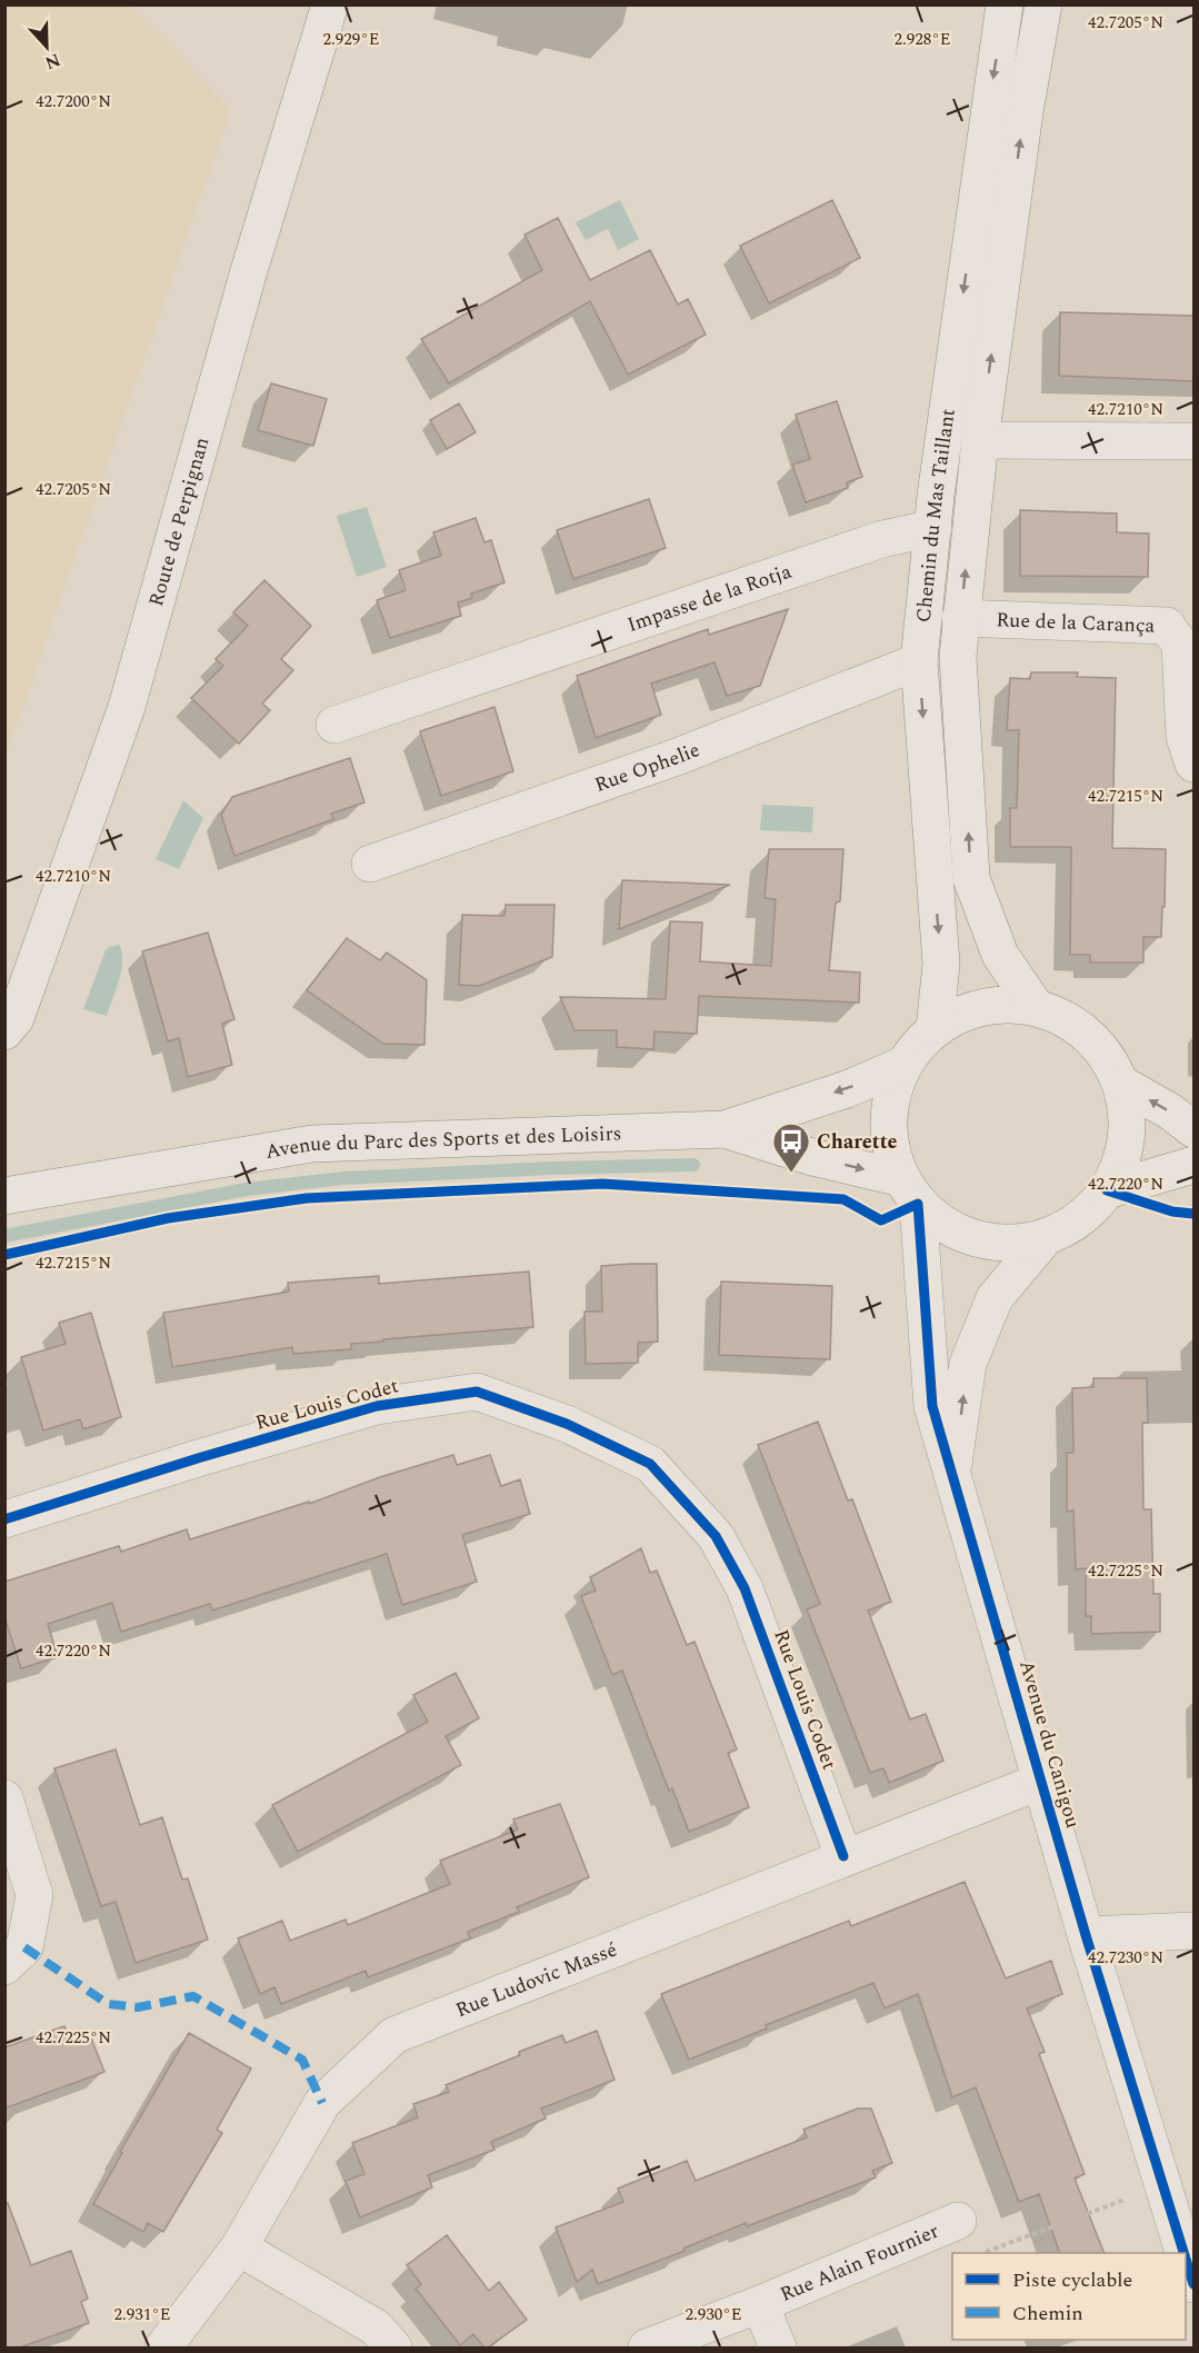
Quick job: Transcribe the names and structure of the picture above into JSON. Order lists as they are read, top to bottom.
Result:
{
  "streets": {
    "street": [
      "Chemin du Mas Taillant",
      "Route de Perpignan",
      "Impasse de la Rotja",
      "Rue de la Carança",
      "Rue Ophelie",
      "Avenue du Parc des Sports et des Loisirs",
      "Rue Louis Codet",
      "Avenue du Canigou",
      "Rue Ludovic Massé",
      "Rue Alain Fournier"
    ]
  },
  "crossings": [
    ["Chemin du Mas Taillant", "Impasse de la Rotja"],
    ["Chemin du Mas Taillant", "Rue de la Carança"],
    ["Chemin du Mas Taillant", "Rue Ophelie"],
    ["Chemin du Mas Taillant", "Avenue du Parc des Sports et des Loisirs"],
    ["Chemin du Mas Taillant", "Avenue du Canigou"],
    ["Avenue du Parc des Sports et des Loisirs", "Avenue du Canigou"],
    ["Rue Louis Codet", "Rue Ludovic Massé"],
    ["Avenue du Canigou", "Rue Ludovic Massé"]
  ],
  "places": {
    "bus stop": ["Charette"]
  },
  "legend": ["Piste cyclable", "Chemin"],
  "north": "bottom",
  "coordinates": [
    "42.7205°N",
    "2.929°E",
    "2.928°E",
    "42.7200°N",
    "42.7210°N",
    "42.7215°N",
    "42.7220°N",
    "42.7225°N",
    "42.7230°N",
    "2.931°E",
    "2.930°E"
  ]
}
